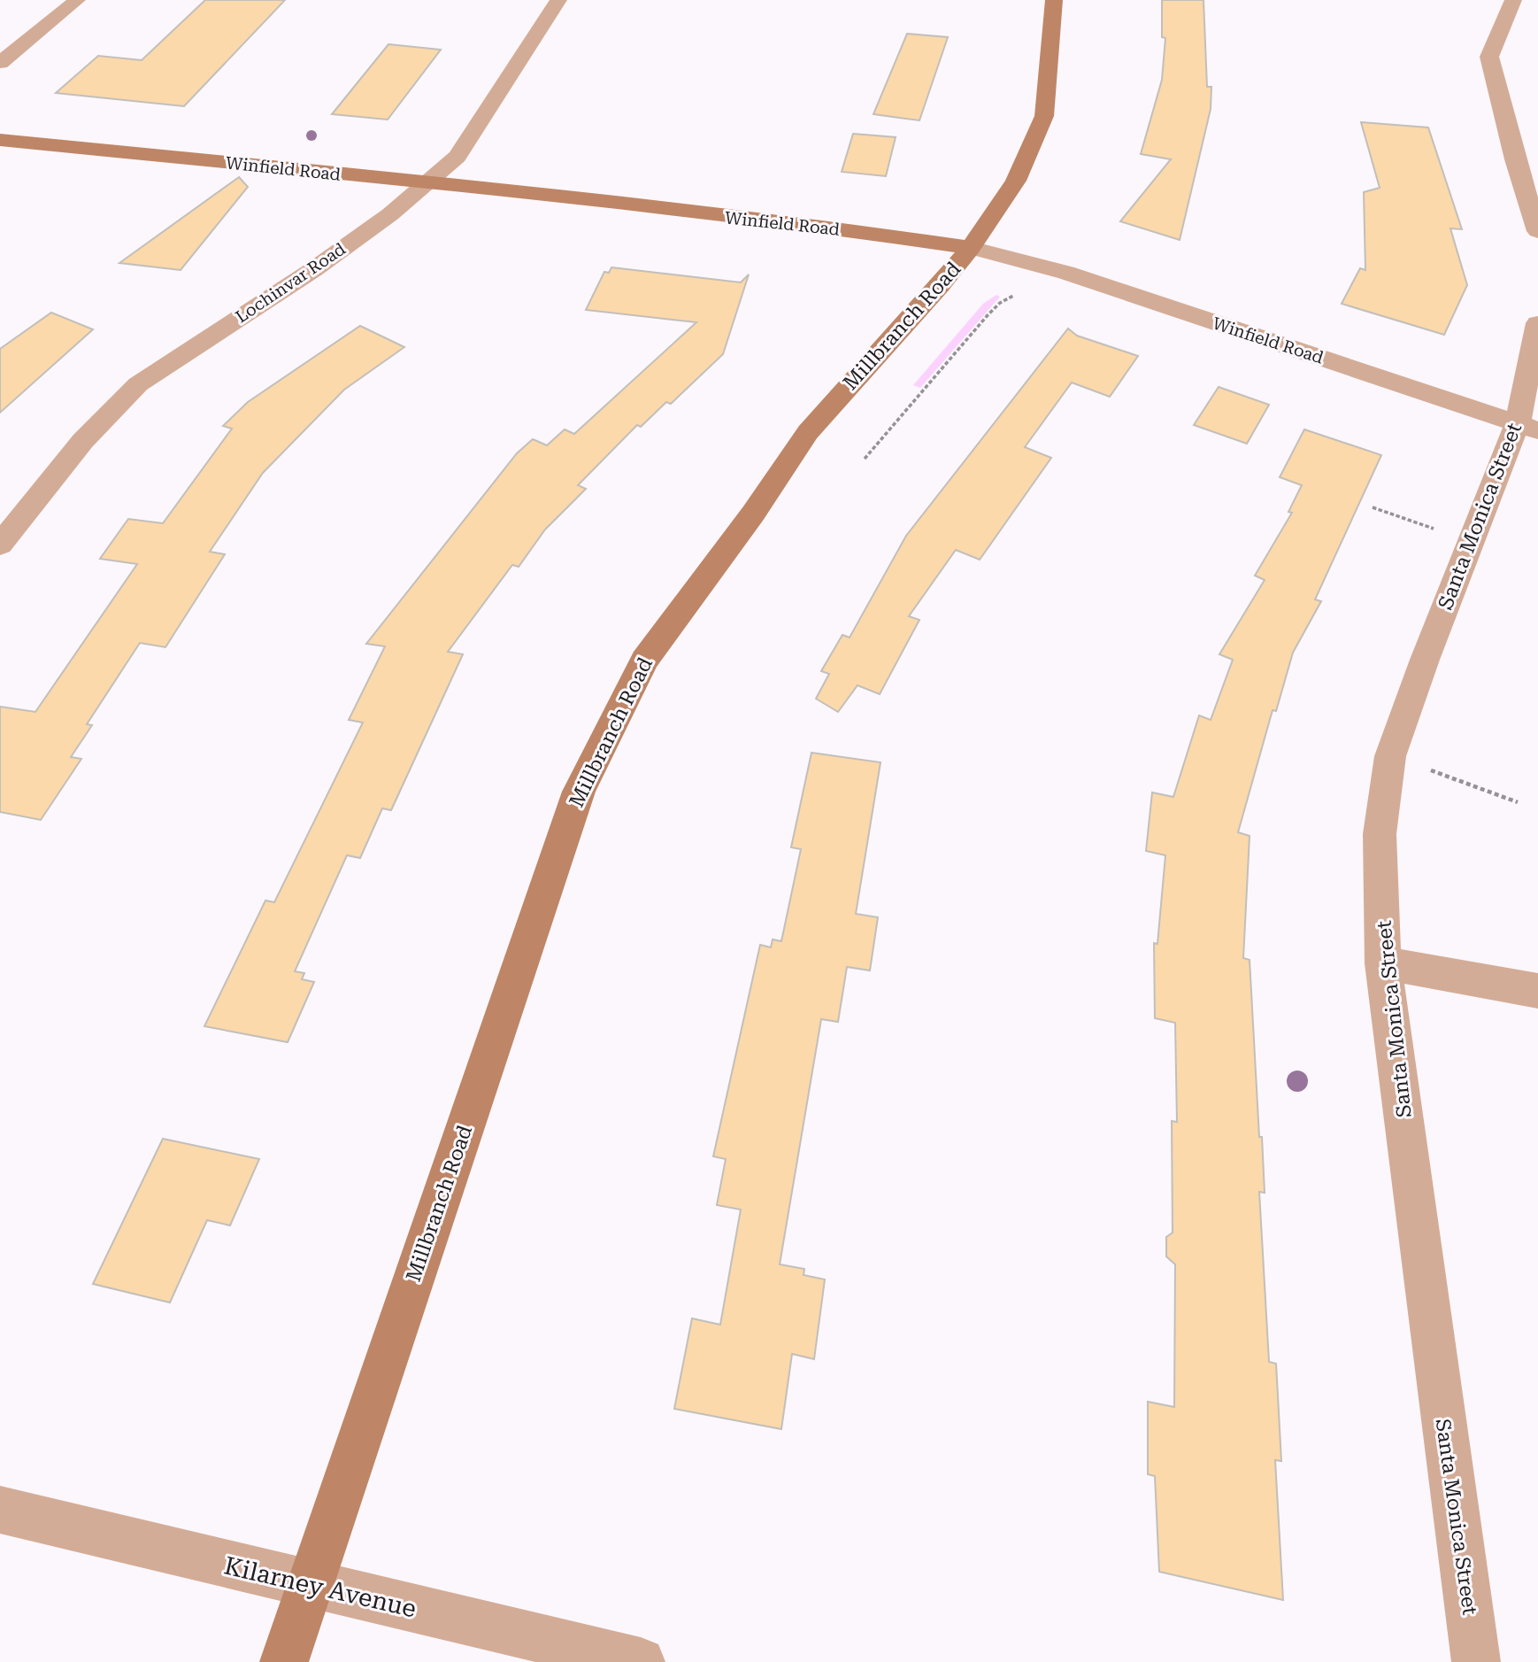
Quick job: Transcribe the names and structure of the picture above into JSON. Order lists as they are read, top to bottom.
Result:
{
  "streets": {
    "main road": ["Winfield Road", "Millbranch Road"],
    "street": ["Lochinvar Road", "Santa Monica Street", "Kilarney Avenue"]
  },
  "crossings": [
    ["Winfield Road", "Lochinvar Road"],
    ["Winfield Road", "Millbranch Road"],
    ["Winfield Road", "Santa Monica Street"],
    ["Millbranch Road", "Kilarney Avenue"]
  ]
}
